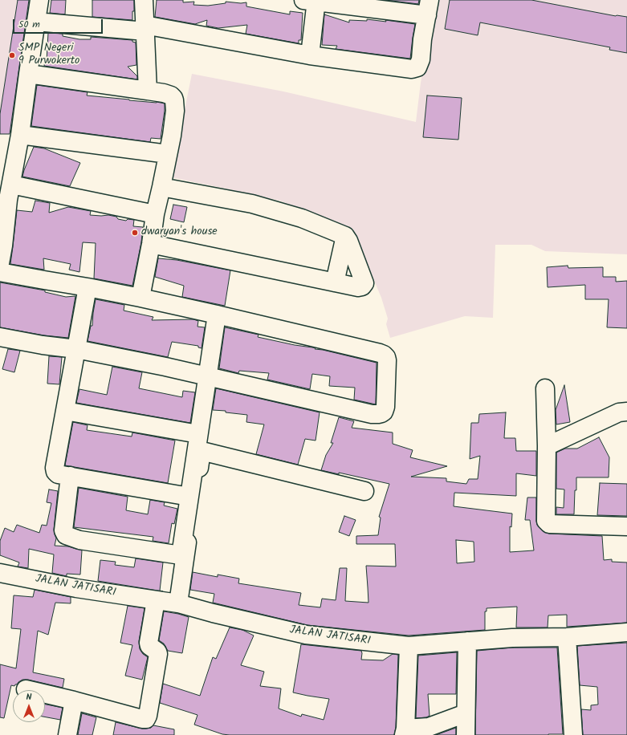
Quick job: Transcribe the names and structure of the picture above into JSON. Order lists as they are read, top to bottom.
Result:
{
  "streets": {
    "street": ["JALAN JATISARI"]
  },
  "places": ["SMP Negeri 9 Purwokerto", "dwaryan's house"],
  "scale_bar": "50 m",
  "north": "top"
}
